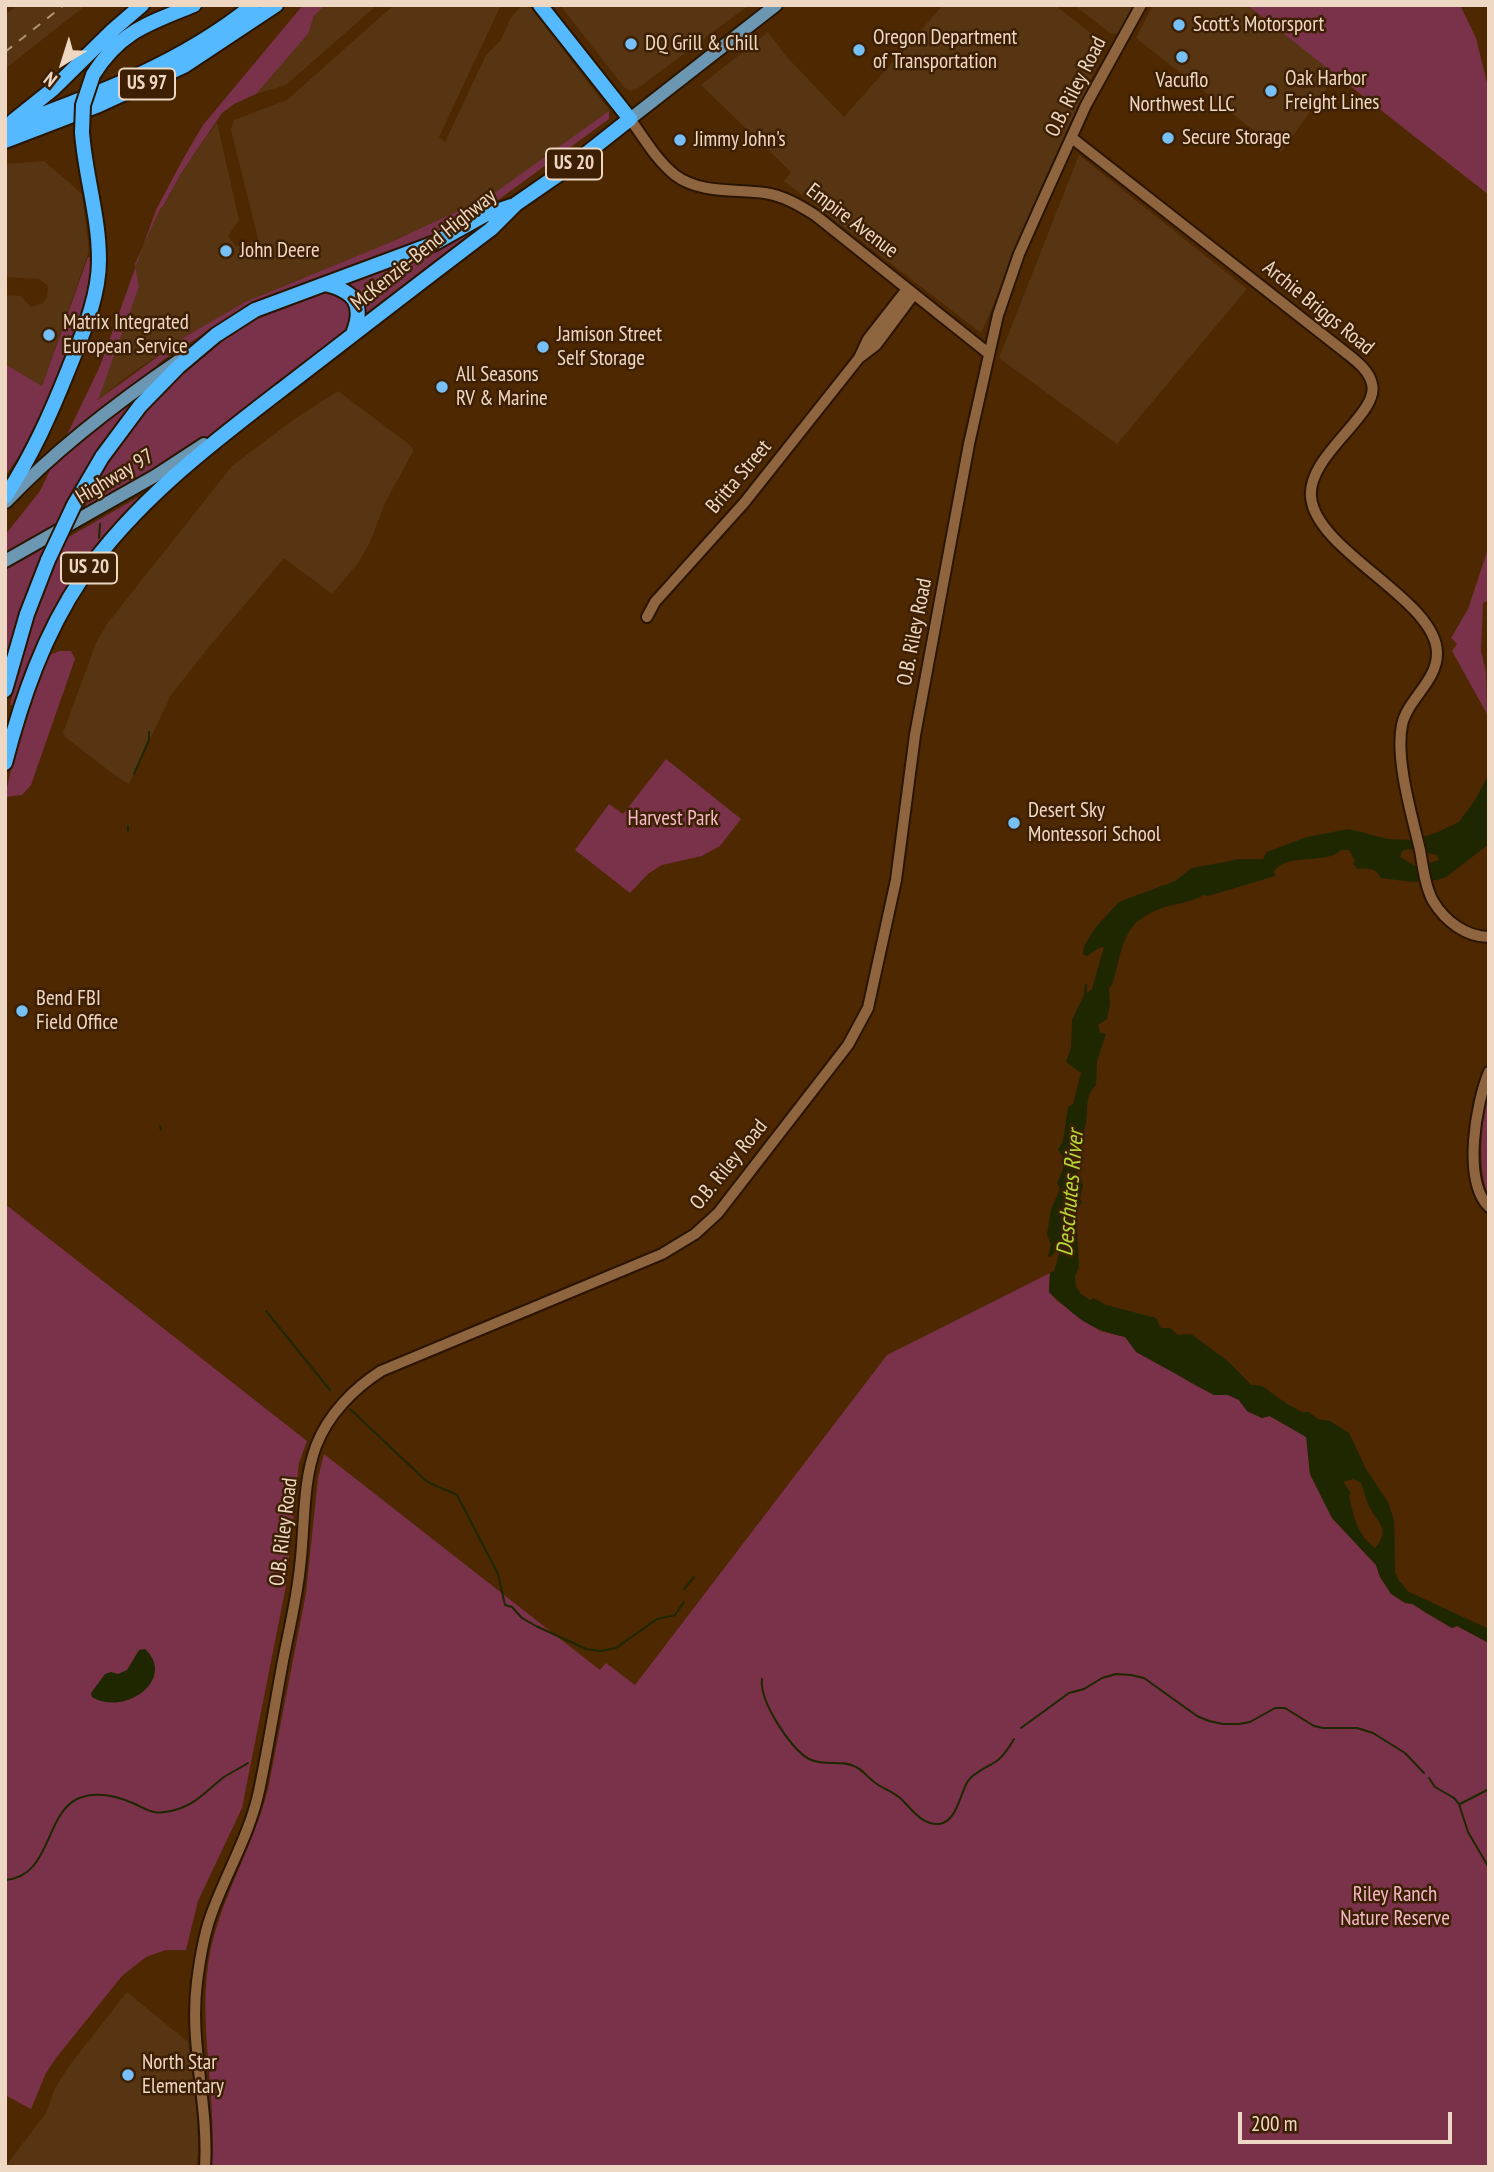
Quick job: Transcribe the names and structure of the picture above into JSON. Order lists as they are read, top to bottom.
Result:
{
  "streets": {
    "highway": [
      "US 97",
      "US 20",
      "Empire Avenue",
      "McKenzie-Bend Highway"
    ],
    "main road": ["Highway 97"],
    "street": ["O.B. Riley Road", "Archie Briggs Road", "Britta Street"]
  },
  "crossings": [
    ["O.B. Riley Road", "Empire Avenue"],
    ["O.B. Riley Road", "Archie Briggs Road"],
    ["US 20", "Empire Avenue"],
    ["US 20", "McKenzie-Bend Highway"],
    ["Empire Avenue", "Britta Street"],
    ["McKenzie-Bend Highway", "Highway 97"]
  ],
  "water": ["Deschutes River"],
  "parks": ["Harvest Park", "Riley Ranch Nature Reserve"],
  "places": [
    "Scott's Motorsport",
    "DQ Grill & Chill",
    "Oregon Department of Transportation",
    "Vacuflo Northwest LLC",
    "Oak Harbor Freight Lines",
    "Secure Storage",
    "Jimmy John's",
    "John Deere",
    "Matrix Integrated European Service",
    "Jamison Street Self Storage",
    "All Seasons RV & Marine",
    "Desert Sky Montessori School",
    "Bend FBI Field Office",
    "North Star Elementary"
  ],
  "scale_bar": "200 m",
  "north": "bottom left"
}
